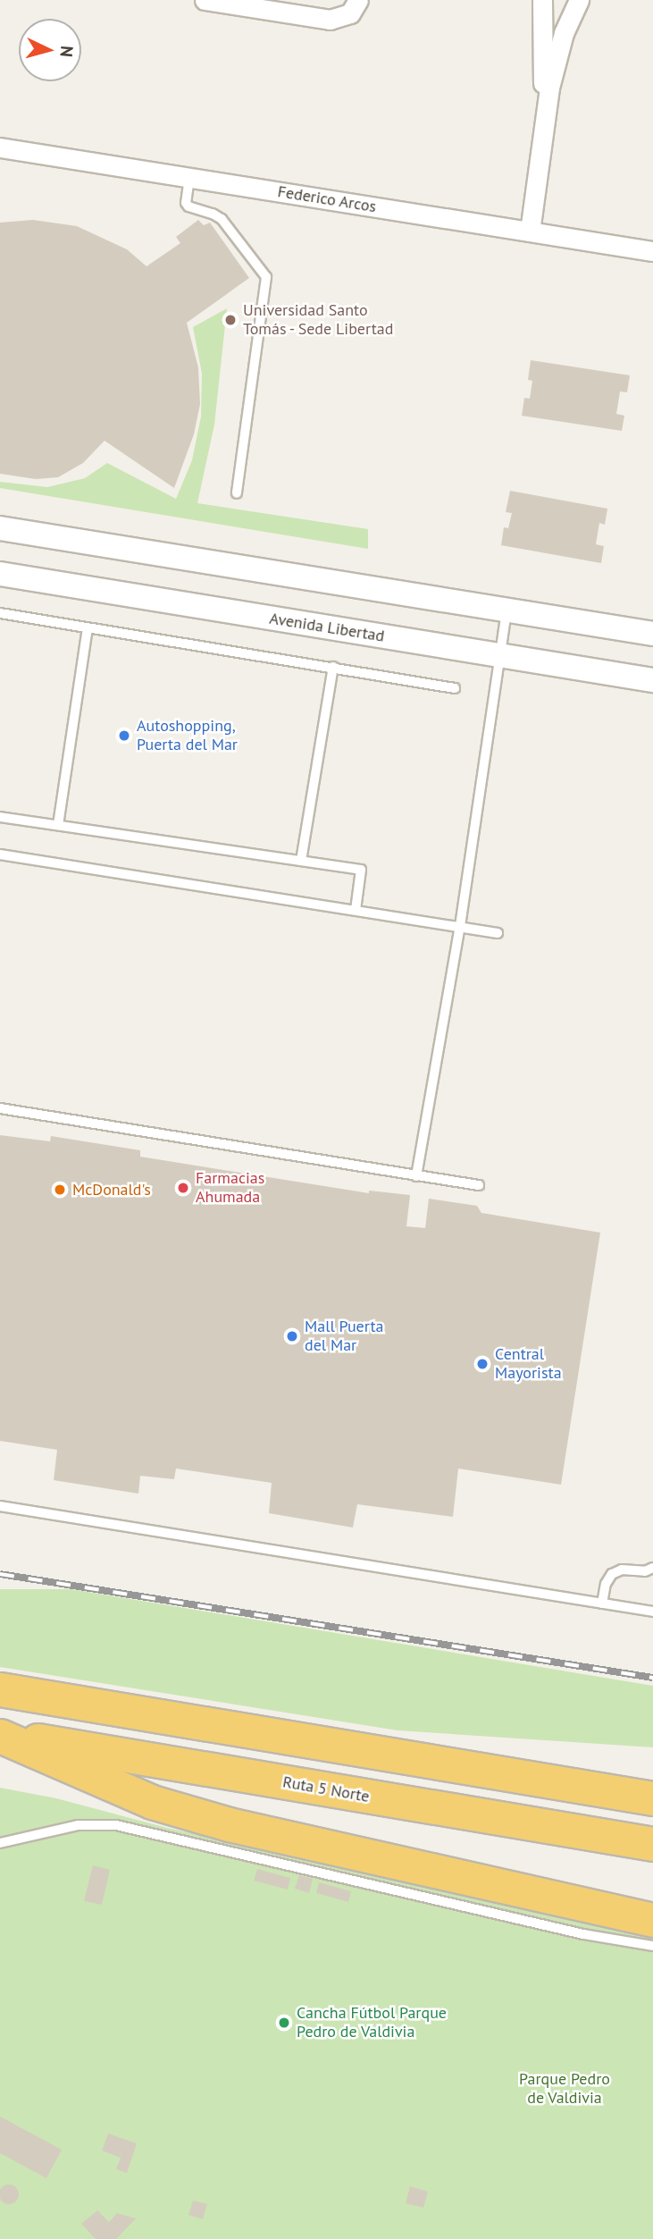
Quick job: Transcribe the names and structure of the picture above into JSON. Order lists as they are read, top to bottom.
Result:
{
  "streets": {
    "highway": ["Ruta 5 Norte"],
    "street": ["Federico Arcos", "Avenida Libertad"]
  },
  "parks": ["Parque Pedro de Valdivia"],
  "places": [
    "Universidad Santo Tomás - Sede Libertad",
    "Autoshopping, Puerta del Mar",
    "Farmacias Ahumada",
    "McDonald's",
    "Mall Puerta del Mar",
    "Central Mayorista",
    "Cancha Fútbol Parque Pedro de Valdivia"
  ],
  "north": "right"
}
